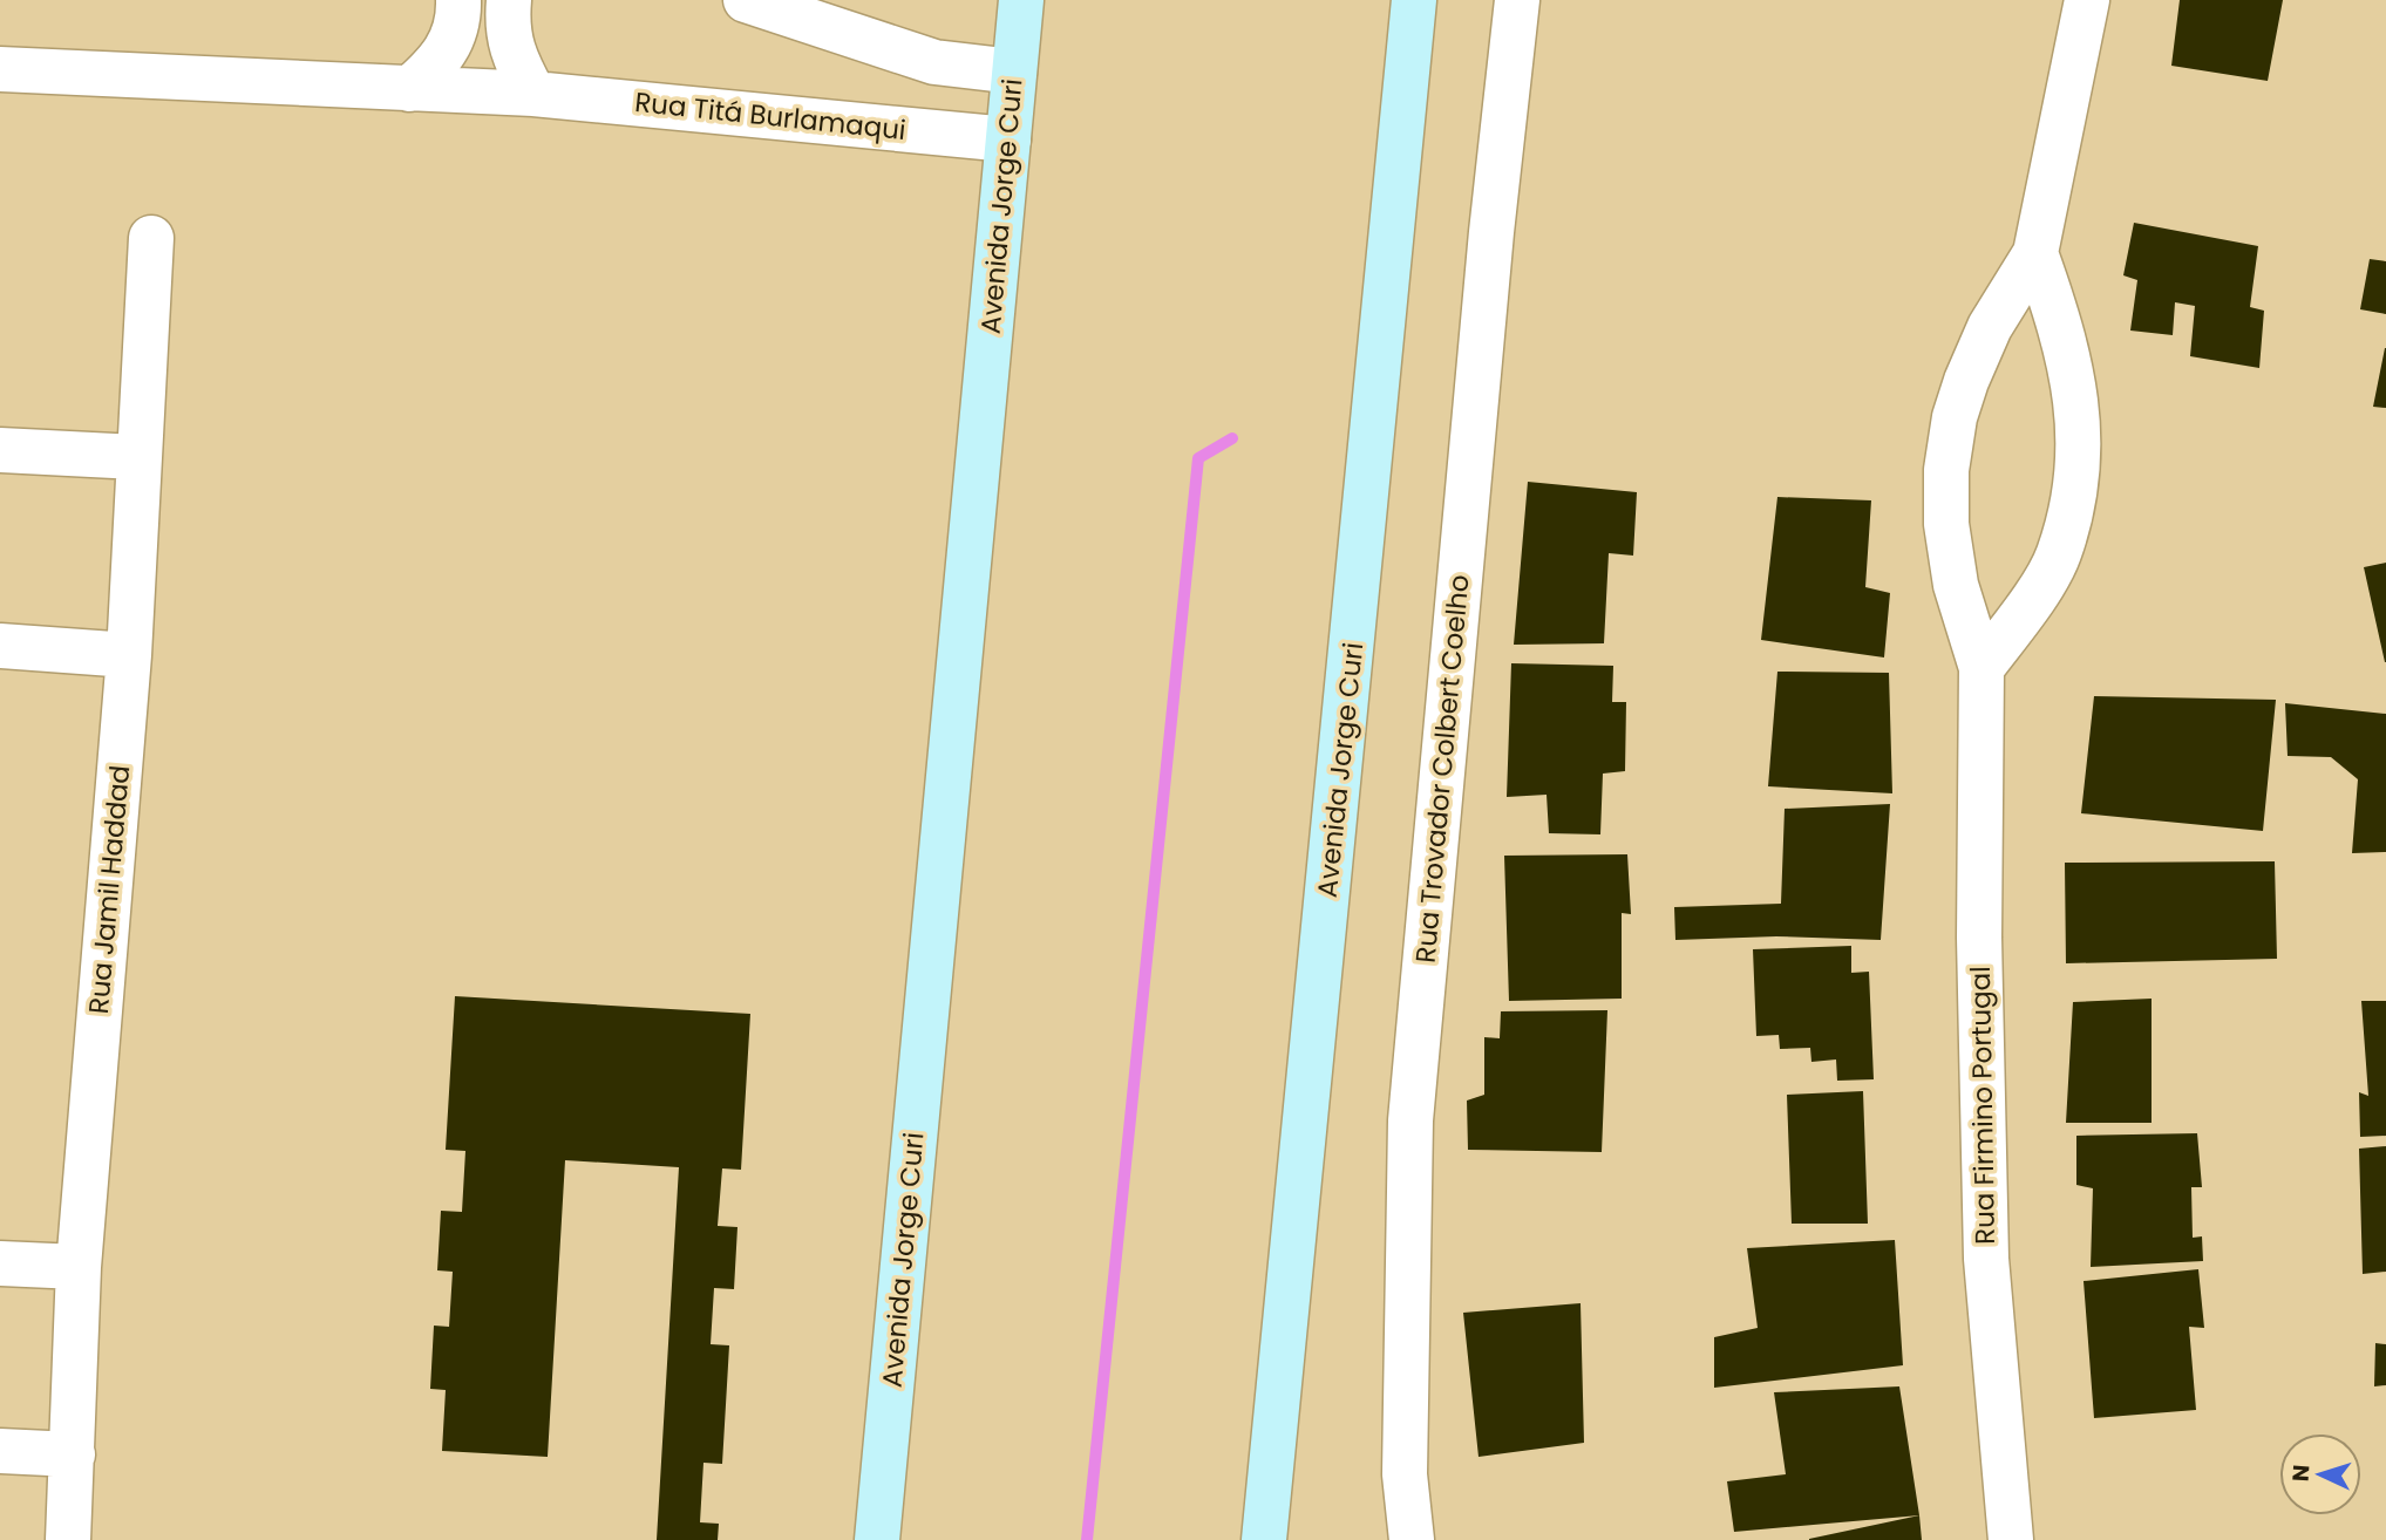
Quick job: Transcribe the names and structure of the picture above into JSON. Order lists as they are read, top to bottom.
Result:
{
  "streets": {
    "street": [
      "Rua Titá Burlamaqui",
      "Avenida Jorge Curi",
      "Rua Trovador Colbert Coelho",
      "Rua Jamil Haddad",
      "Rua Firmino Portugal"
    ]
  },
  "crossings": [
    ["Rua Titá Burlamaqui", "Avenida Jorge Curi"]
  ],
  "north": "left"
}
